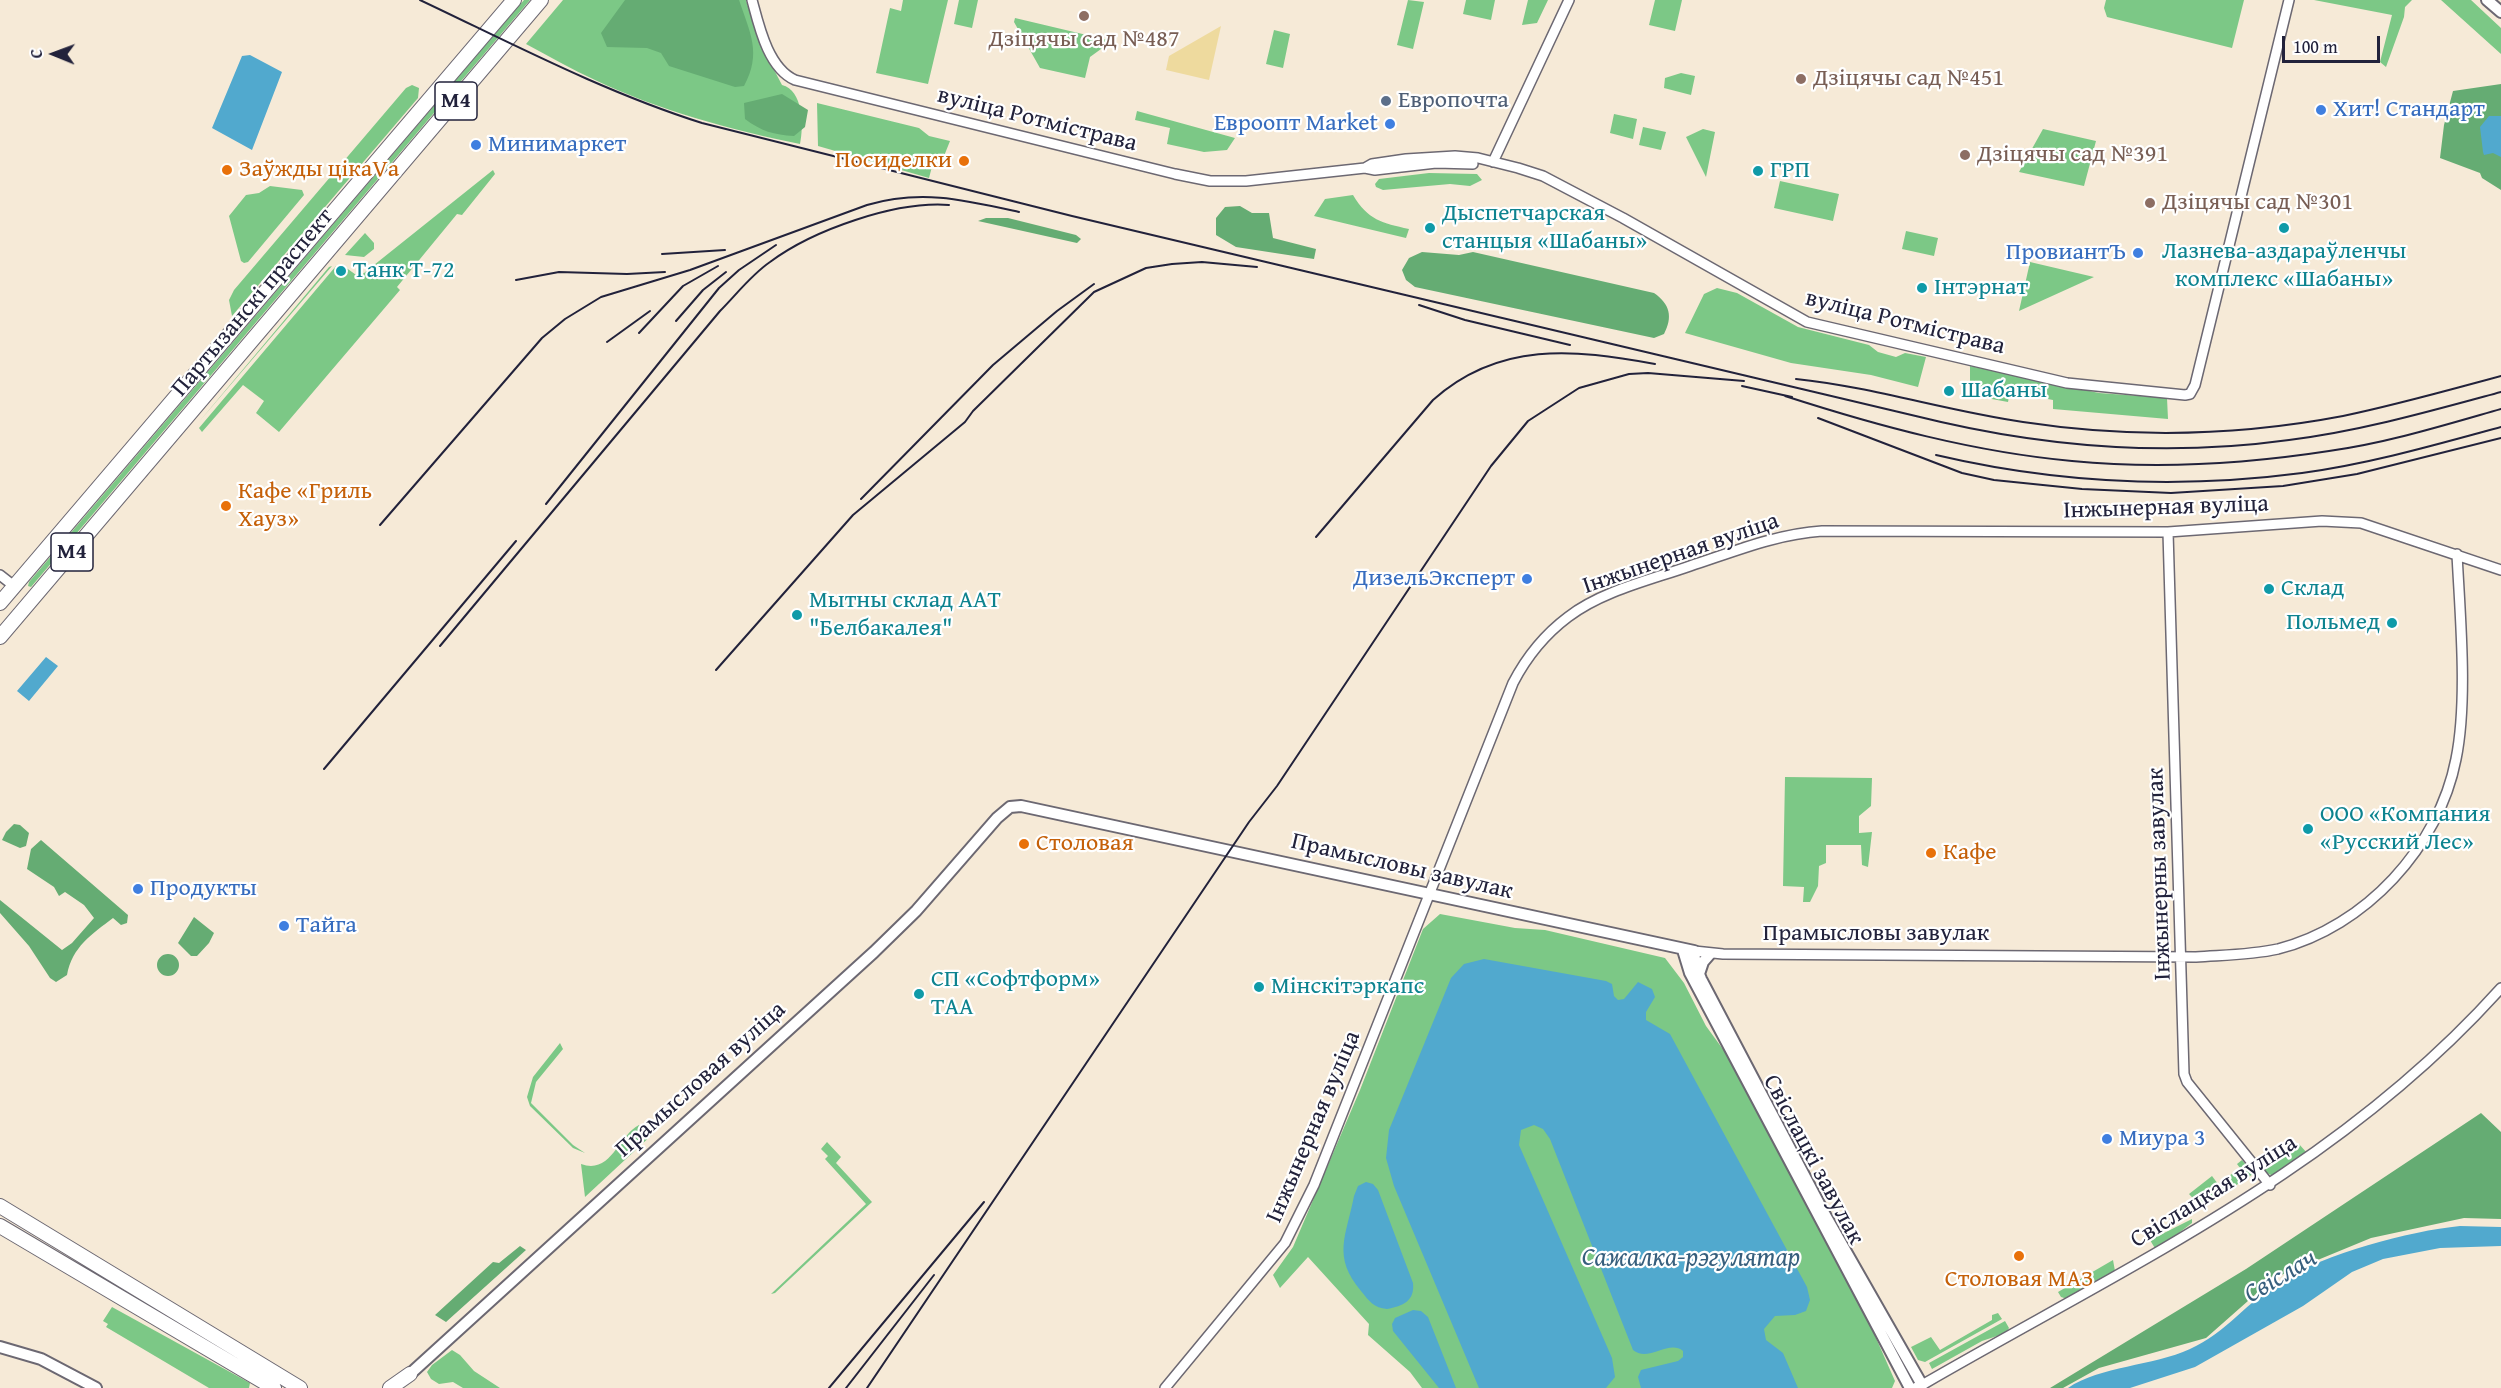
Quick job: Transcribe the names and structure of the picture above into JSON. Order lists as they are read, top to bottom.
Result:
{
  "streets": {
    "highway": ["М4", "Партызанскі праспект"],
    "main road": ["Прамысловы завулак", "Прамысловая вуліца", "Свіслацкі завулак"],
    "street": [
      "вуліца Ротмістрава",
      "Інжынерная вуліца",
      "Інжынерны завулак",
      "Свіслацкая вуліца"
    ]
  },
  "crossings": [
    ["Інжынерная вуліца", "Прамысловы завулак"],
    ["Інжынерная вуліца", "Інжынерны завулак"],
    ["Прамысловы завулак", "Інжынерны завулак"],
    ["Прамысловы завулак", "Прамысловая вуліца"],
    ["Прамысловы завулак", "Свіслацкі завулак"],
    ["Інжынерны завулак", "Свіслацкая вуліца"],
    ["Свіслацкі завулак", "Свіслацкая вуліца"]
  ],
  "water": ["Сажалка-рэгулятар", "Свіслач"],
  "places": [
    "Дзіцячы сад №487",
    "Дзіцячы сад №451",
    "Европочта",
    "Хит! Стандарт",
    "Евроопт Market",
    "Минимаркет",
    "Дзіцячы сад №391",
    "Посиделки",
    "Заўжды цікаVа",
    "ГРП",
    "Дзіцячы сад №301",
    "Дыспетчарская станцыя «Шабаны»",
    "Лазнева-аздараўленчы комплекс «Шабаны»",
    "ПровиантЪ",
    "Танк Т-72",
    "Інтэрнат",
    "Шабаны",
    "Кафе «Гриль Хауз»",
    "ДизельЭксперт",
    "Склад",
    "Мытны склад ААТ \"Белбакалея\"",
    "Польмед",
    "ООО «Компания «Русский Лес»",
    "Столовая",
    "Кафе",
    "Продукты",
    "Тайга",
    "Мінскітэркапс",
    "СП «Софтформ» ТАА",
    "Миура 3",
    "Столовая МАЗ"
  ],
  "scale_bar": "100 m",
  "north": "left"
}
